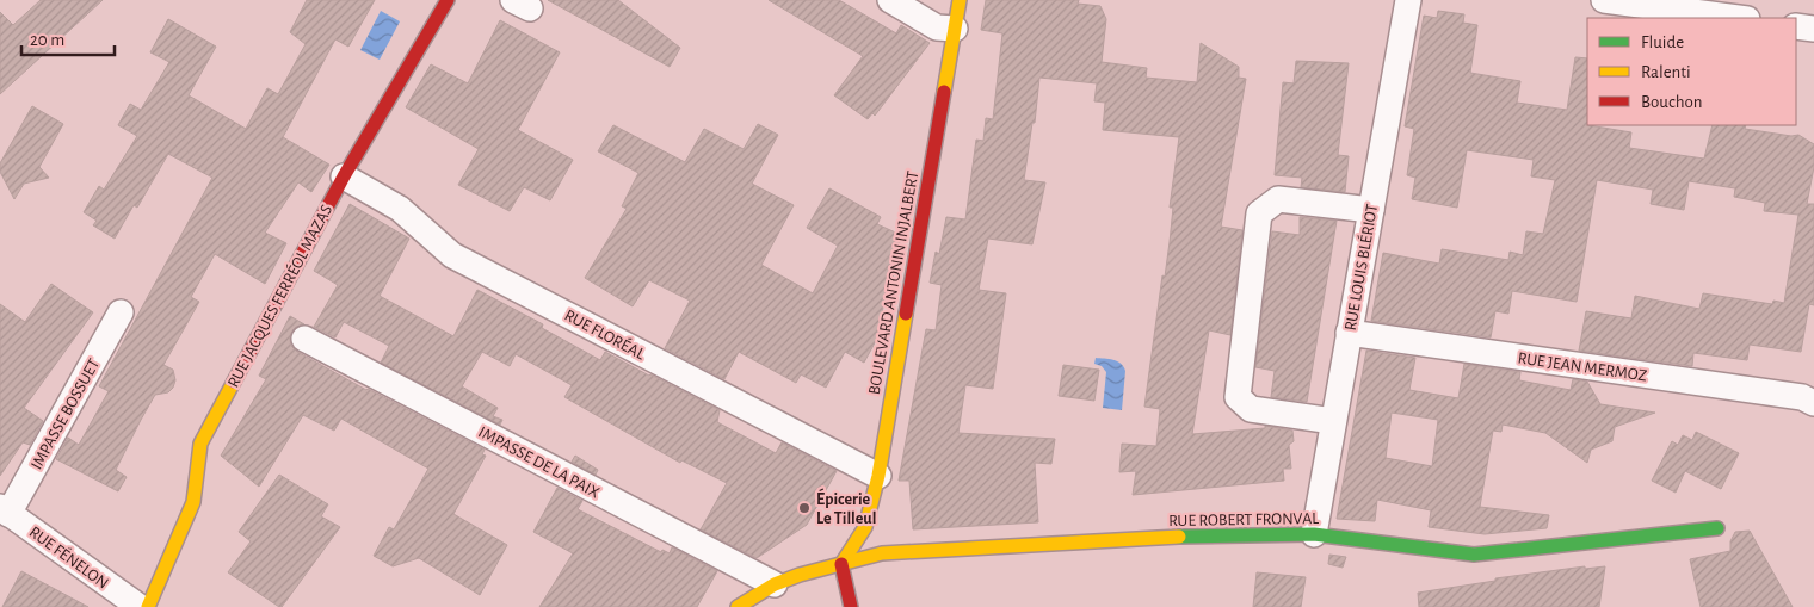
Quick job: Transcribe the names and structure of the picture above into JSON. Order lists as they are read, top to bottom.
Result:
{
  "streets": {
    "street": [
      "RUE LOUIS BLÉRIOT",
      "BOULEVARD ANTONIN INJALBERT",
      "RUE JACQUES FERRÉOL MAZAS",
      "RUE FLORÉAL",
      "RUE JEAN MERMOZ",
      "IMPASSE BOSSUET",
      "IMPASSE DE LA PAIX",
      "RUE ROBERT FRONVAL",
      "RUE FÉNELON"
    ]
  },
  "crossings": [
    ["RUE LOUIS BLÉRIOT", "RUE JEAN MERMOZ"],
    ["RUE LOUIS BLÉRIOT", "RUE ROBERT FRONVAL"],
    ["BOULEVARD ANTONIN INJALBERT", "RUE FLORÉAL"],
    ["BOULEVARD ANTONIN INJALBERT", "RUE ROBERT FRONVAL"],
    ["RUE JACQUES FERRÉOL MAZAS", "RUE FLORÉAL"],
    ["IMPASSE BOSSUET", "RUE FÉNELON"],
    ["IMPASSE DE LA PAIX", "RUE ROBERT FRONVAL"]
  ],
  "places": ["Épicerie Le Tilleul"],
  "legend": ["Fluide", "Ralenti", "Bouchon"],
  "scale_bar": "20 m"
}
